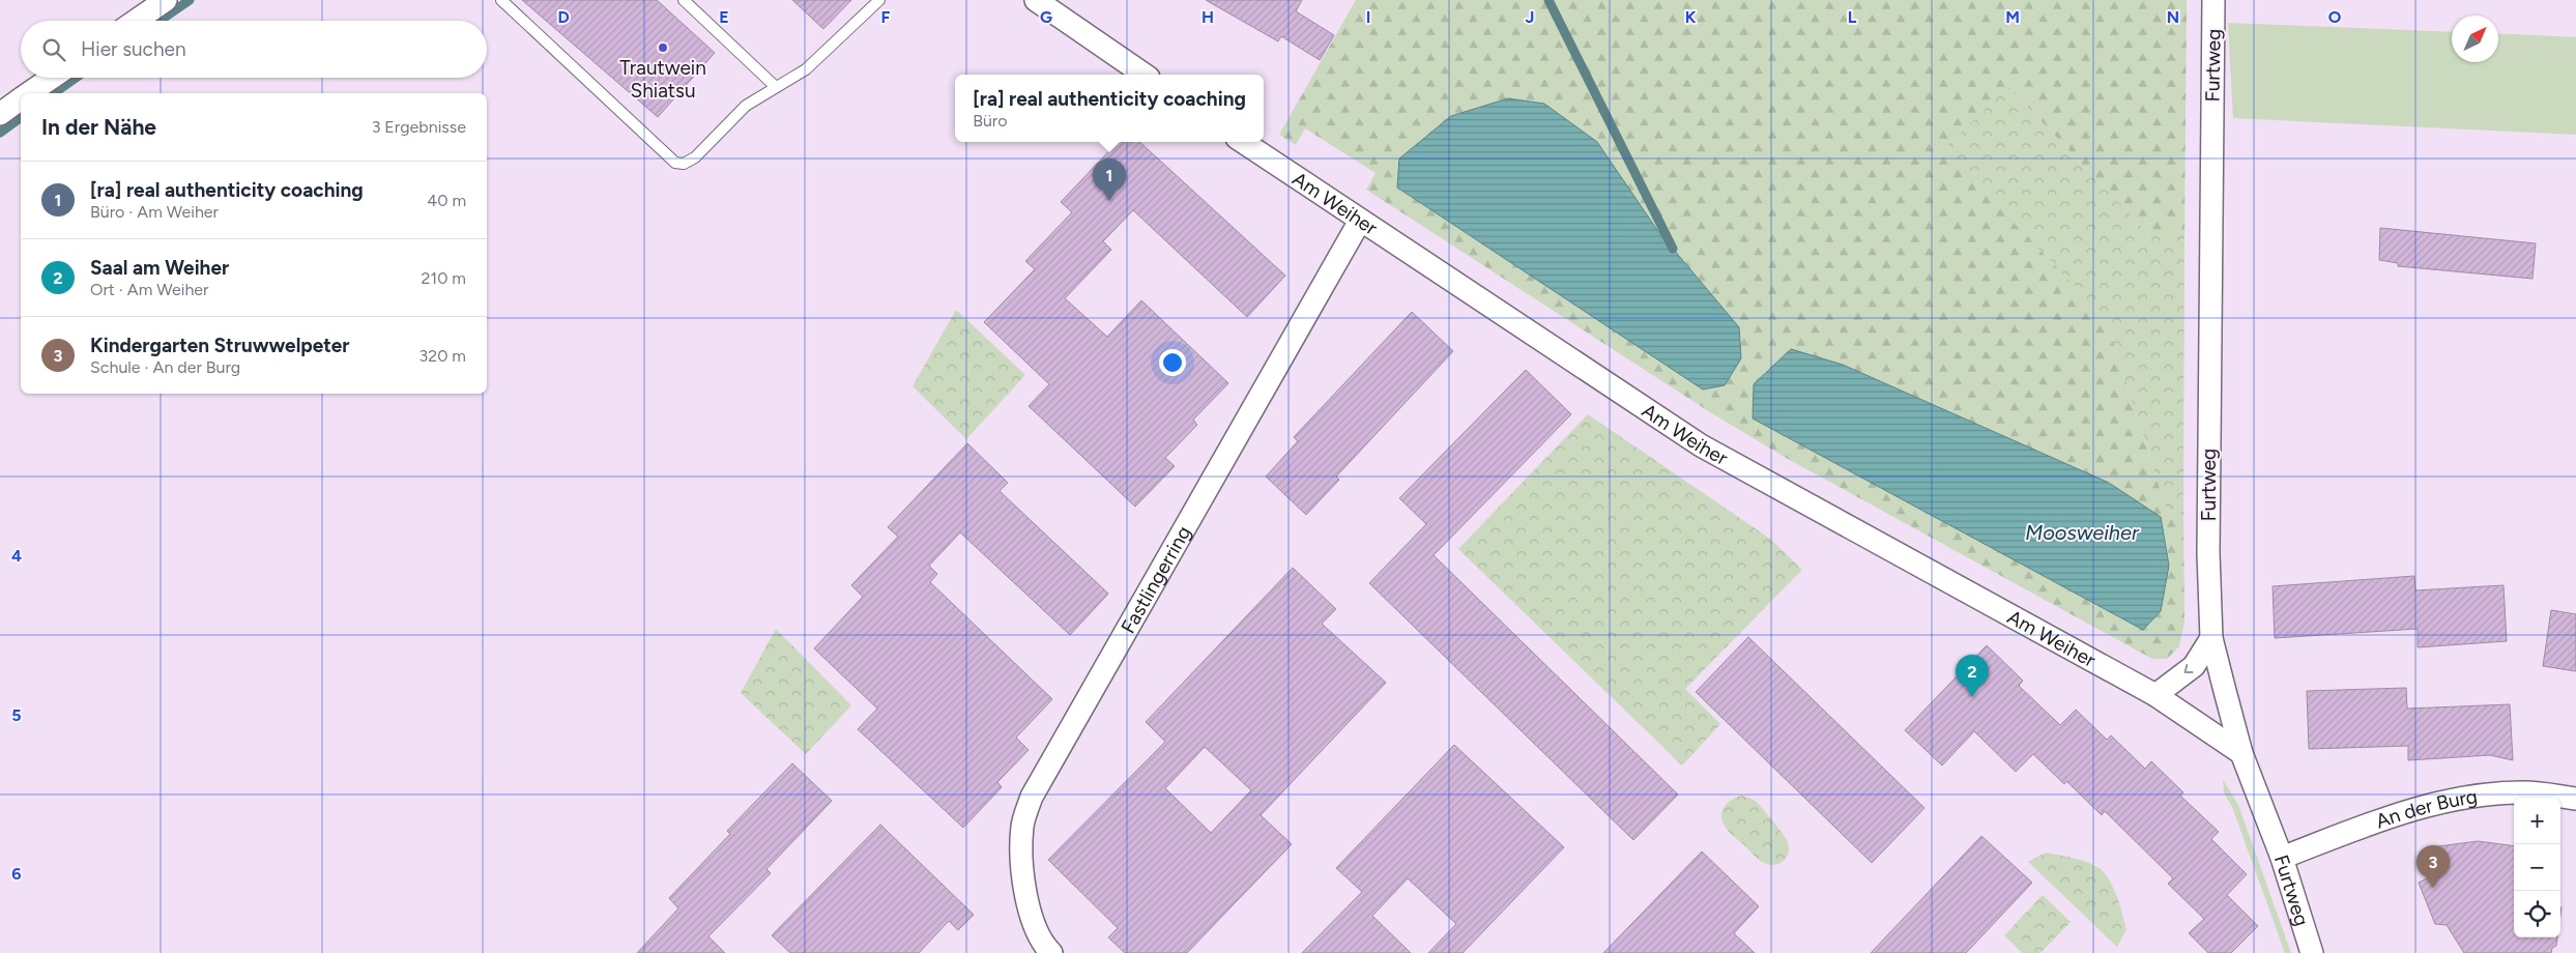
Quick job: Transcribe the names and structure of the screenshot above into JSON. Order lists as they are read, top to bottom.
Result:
{
  "streets": {
    "street": [
      "Furtweg",
      "Am Weiher",
      "Fastlingerring",
      "An der Burg"
    ]
  },
  "crossings": [
    ["Furtweg", "Am Weiher"],
    ["Furtweg", "An der Burg"],
    ["Am Weiher", "Fastlingerring"]
  ],
  "water": ["Moosweiher"],
  "places": ["Trautwein Shiatsu"],
  "north": "top right",
  "page": {
    "search": "Hier suchen",
    "popup": ["[ra] real authenticity coaching", "Büro"],
    "heading": ["In der Nähe", "3 Ergebnisse"],
    "pins": ["1", "2", "3"],
    "list": [
      {
        "mark": "1",
        "name": "[ra] real authenticity coaching",
        "note": "Büro · Am Weiher",
        "value": "40 m"
      },
      {
        "mark": "2",
        "name": "Saal am Weiher",
        "note": "Ort · Am Weiher",
        "value": "210 m"
      },
      {
        "mark": "3",
        "name": "Kindergarten Struwwelpeter",
        "note": "Schule · An der Burg",
        "value": "320 m"
      }
    ],
    "map_buttons": ["+", "−"]
  },
  "grid": {
    "columns": [
      "D",
      "E",
      "F",
      "G",
      "H",
      "I",
      "J",
      "K",
      "L",
      "M",
      "N",
      "O"
    ],
    "rows": ["4", "5", "6"]
  }
}
